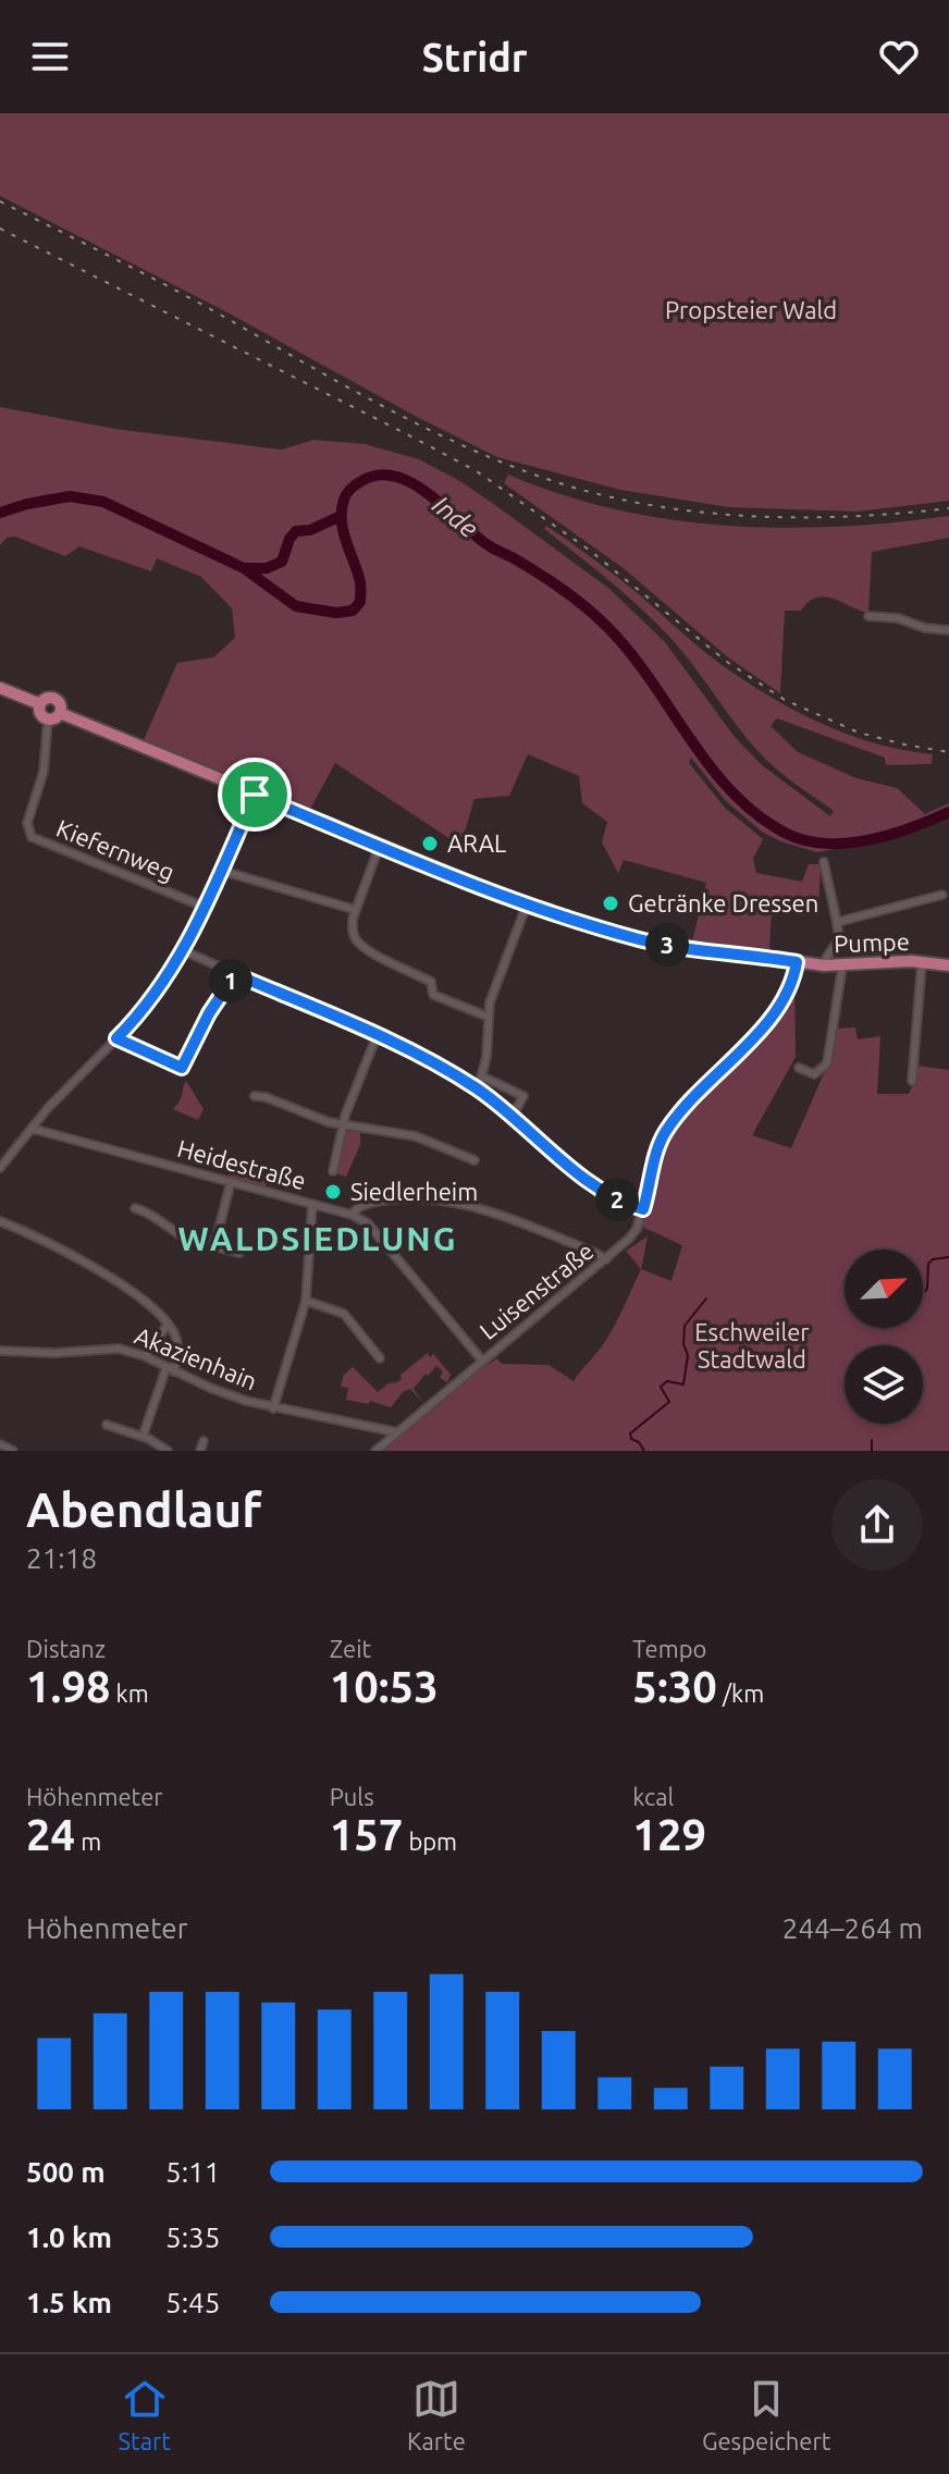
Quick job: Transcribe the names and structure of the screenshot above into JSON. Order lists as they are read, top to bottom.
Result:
{
  "streets": {
    "main road": ["Pumpe"],
    "street": [
      "Kiefernweg",
      "Heidestraße",
      "Luisenstraße",
      "Akazienhain"
    ]
  },
  "crossings": [
    ["Kiefernweg", "Pumpe"],
    ["Pumpe", "Luisenstraße"],
    ["Heidestraße", "Luisenstraße"],
    ["Heidestraße", "Akazienhain"],
    ["Luisenstraße", "Akazienhain"]
  ],
  "districts": ["WALDSIEDLUNG"],
  "water": ["Inde"],
  "parks": ["Propsteier Wald", "Eschweiler Stadtwald"],
  "places": ["ARAL", "Getränke Dressen", "Siedlerheim"],
  "north": "top right",
  "page": {
    "header": "Stridr",
    "pins": ["3", "1", "2"],
    "heading": ["Abendlauf", "21:18"],
    "stats": [
      ["Distanz", "1.98 km"],
      ["Zeit", "10:53"],
      ["Tempo", "5:30 /km"],
      ["Höhenmeter", "24 m"],
      ["Puls", "157 bpm"],
      ["kcal", "129"]
    ],
    "chart": ["Höhenmeter", "244–264 m"],
    "list": [
      {
        "name": "500 m",
        "note": "5:11"
      },
      {
        "name": "1.0 km",
        "note": "5:35"
      },
      {
        "name": "1.5 km",
        "note": "5:45"
      }
    ],
    "tabs": ["Start", "Karte", "Gespeichert"]
  }
}
